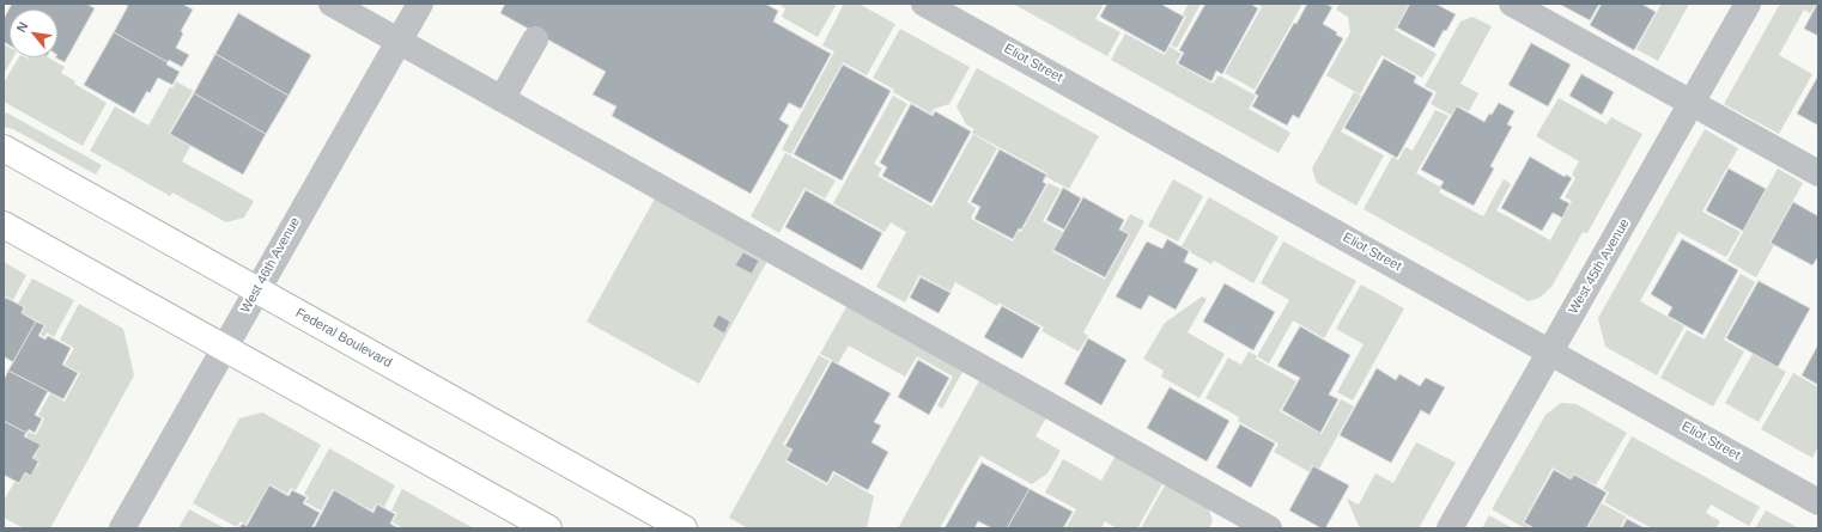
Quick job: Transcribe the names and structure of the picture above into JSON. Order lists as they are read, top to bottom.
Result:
{
  "streets": {
    "main road": ["Federal Boulevard"],
    "street": ["Eliot Street", "West 46th Avenue", "West 45th Avenue"]
  },
  "crossings": [
    ["Eliot Street", "West 45th Avenue"],
    ["West 46th Avenue", "Federal Boulevard"]
  ],
  "north": "top left"
}
